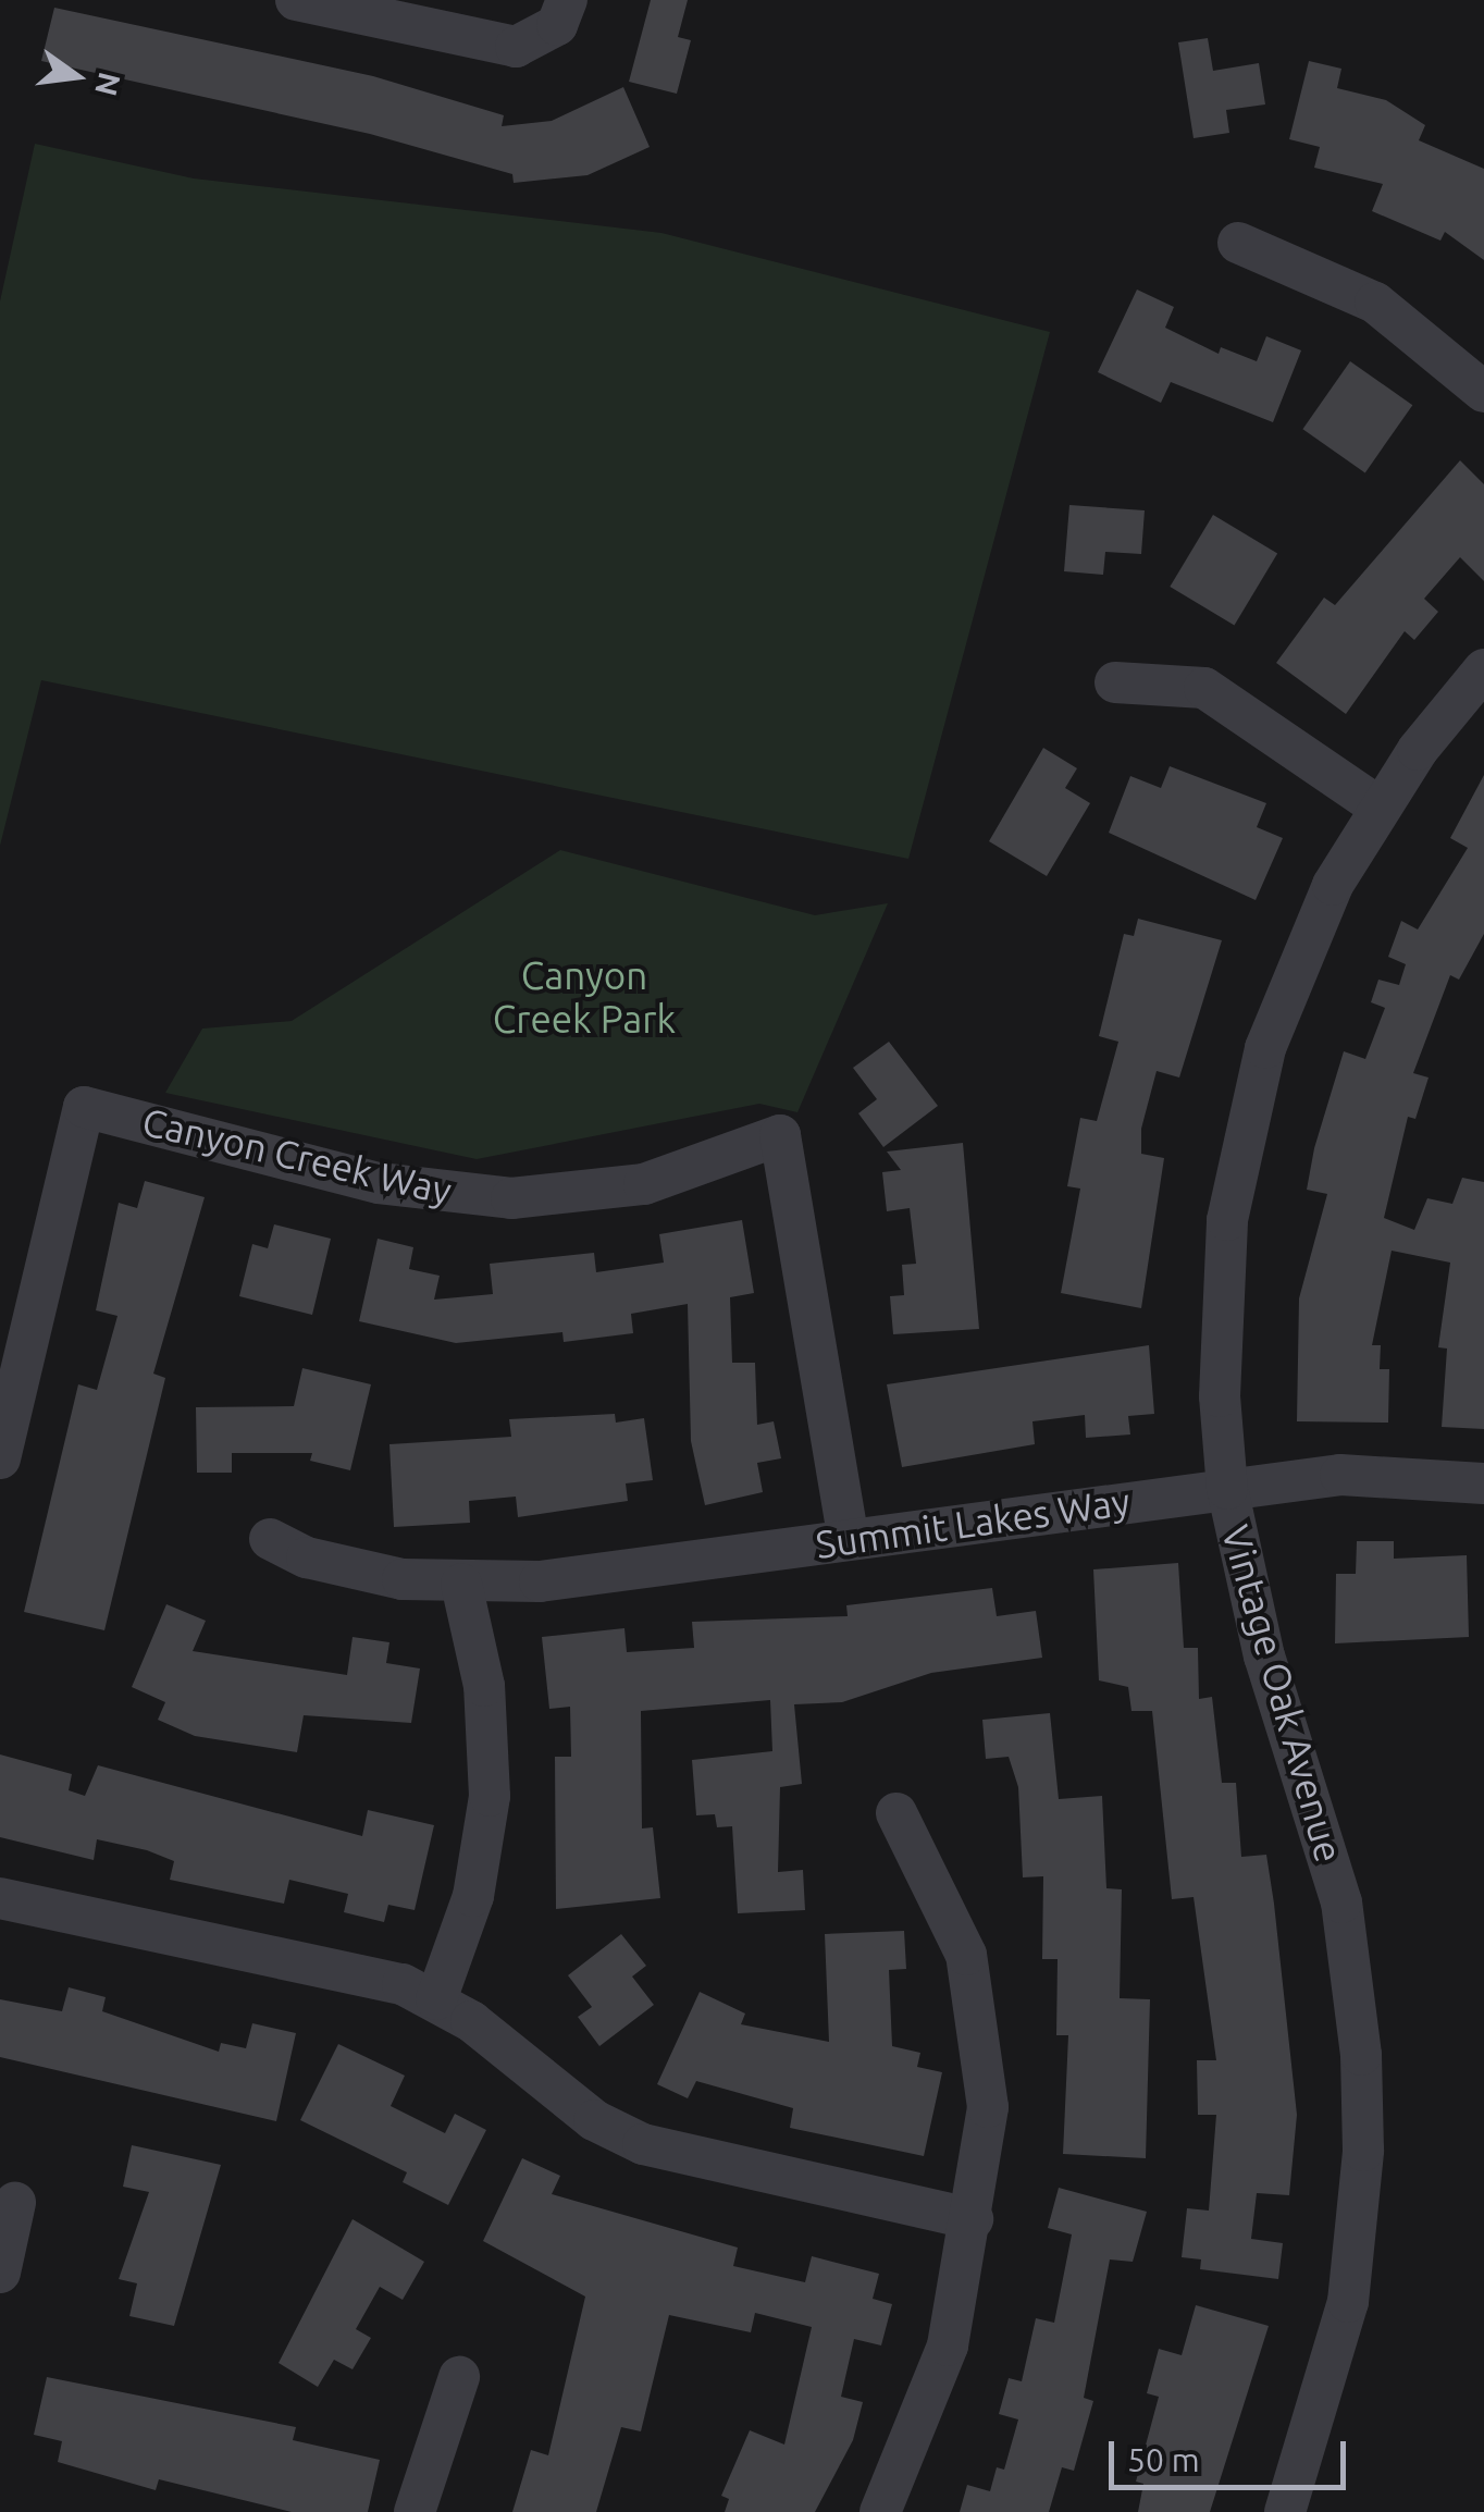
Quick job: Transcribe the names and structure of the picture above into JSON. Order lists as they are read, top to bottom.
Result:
{
  "streets": {
    "street": ["Canyon Creek Way", "Summit Lakes Way", "Vintage Oak Avenue"]
  },
  "crossings": [
    ["Canyon Creek Way", "Summit Lakes Way"],
    ["Summit Lakes Way", "Vintage Oak Avenue"]
  ],
  "parks": ["Canyon Creek Park"],
  "scale_bar": "50 m",
  "north": "right"
}
